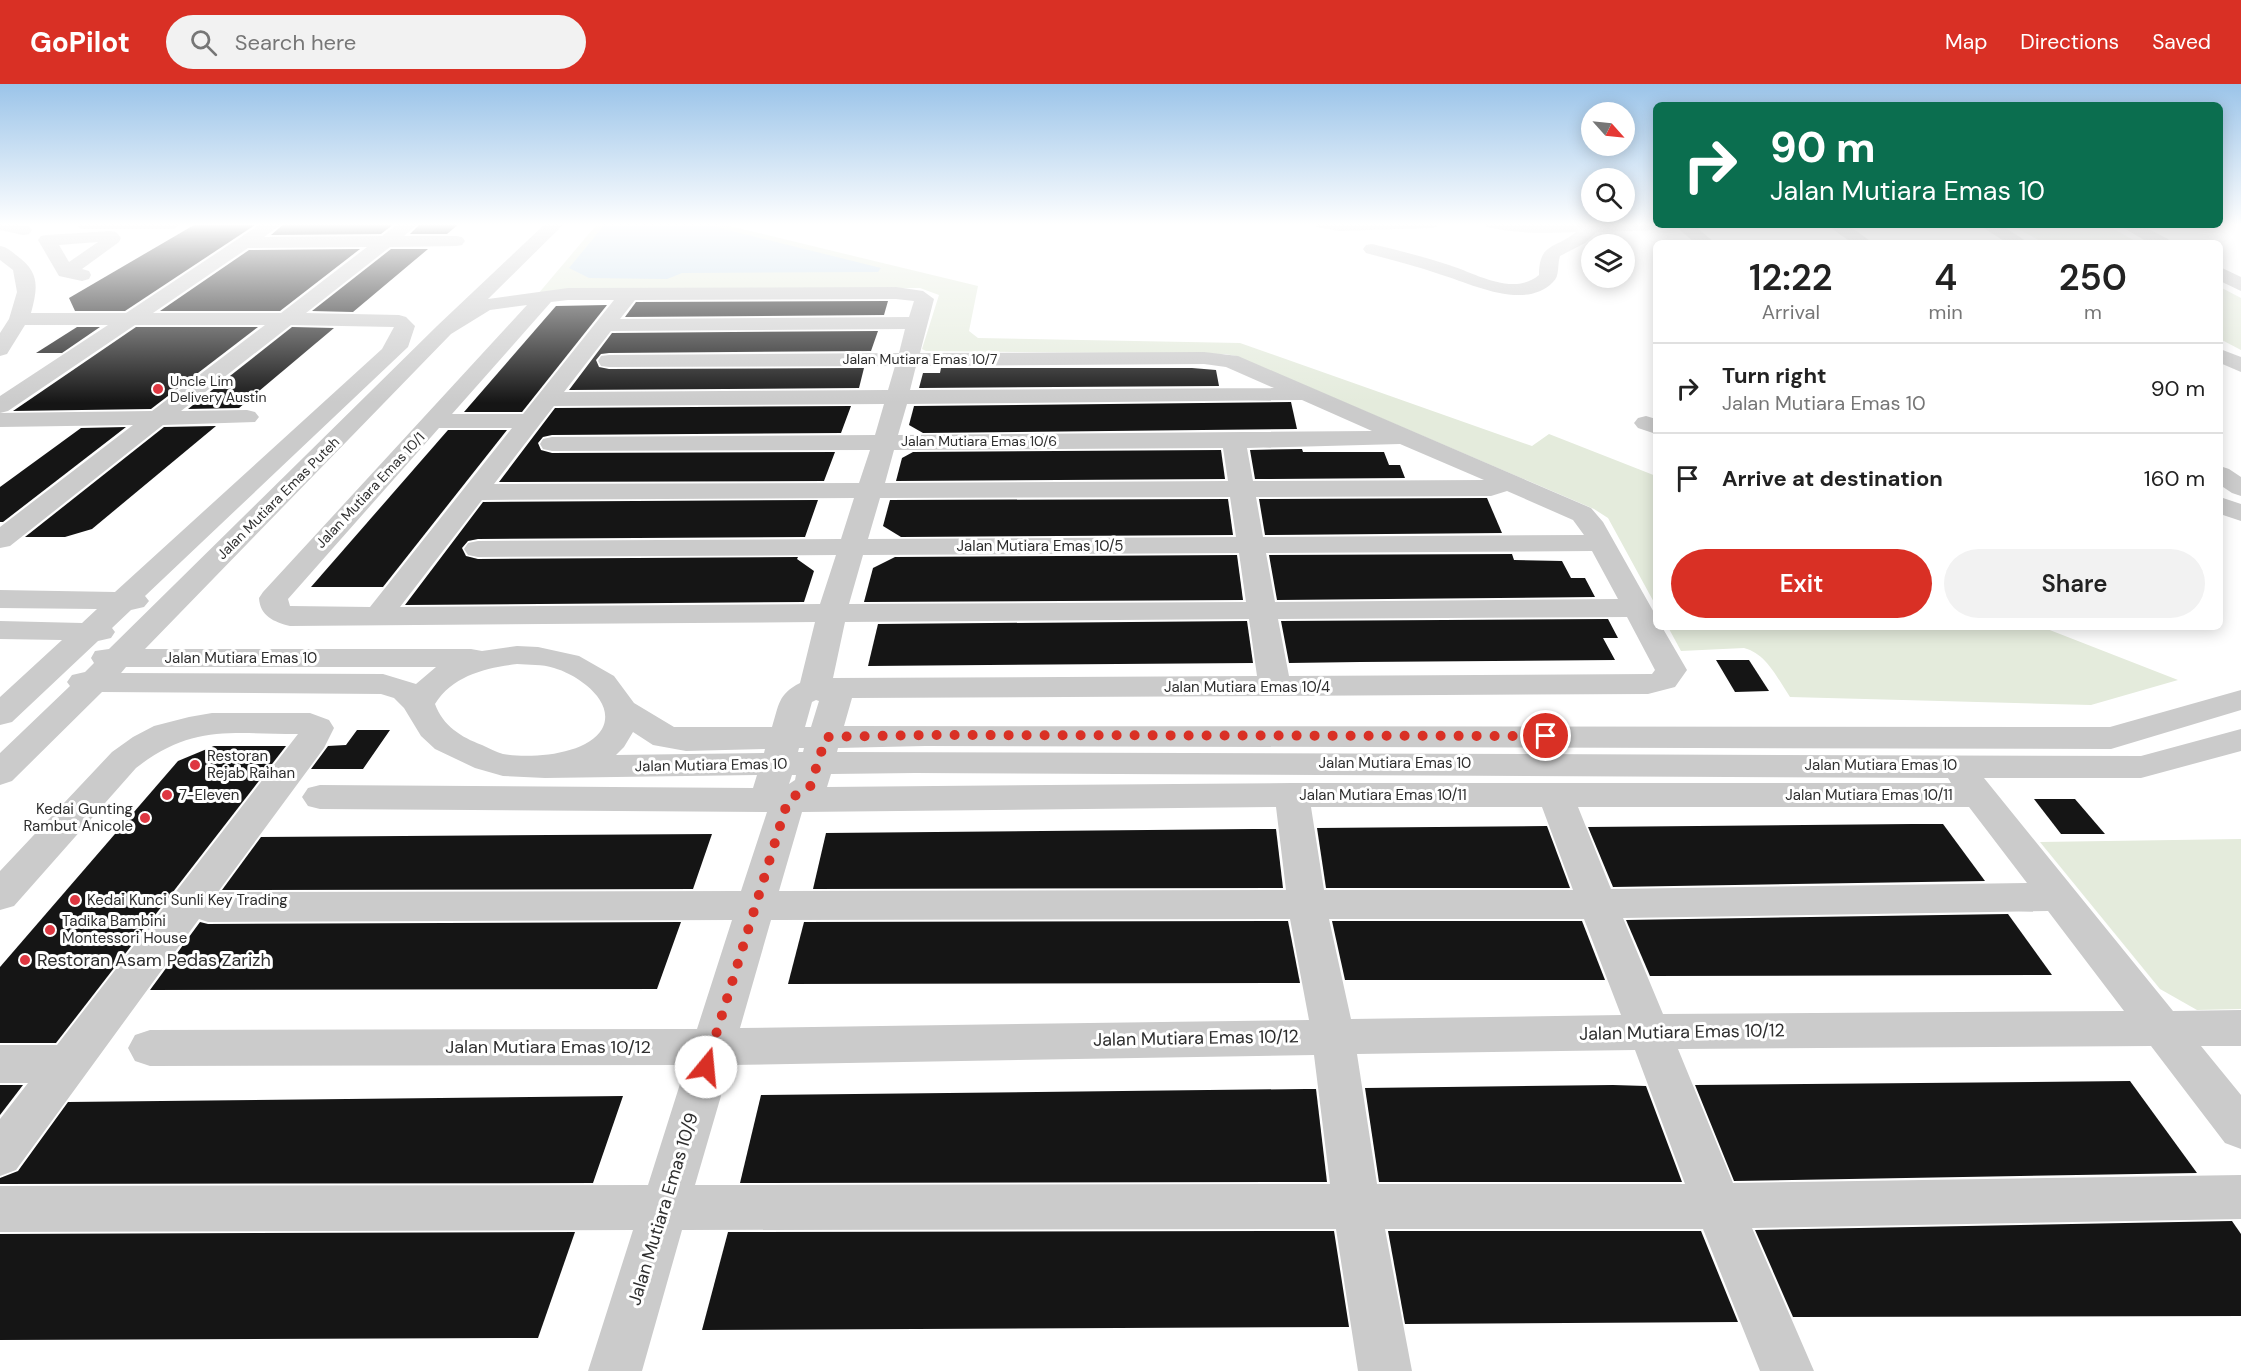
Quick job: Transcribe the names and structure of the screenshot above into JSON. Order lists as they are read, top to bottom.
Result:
{
  "streets": {
    "street": [
      "Jalan Mutiara Emas 10/7",
      "Jalan Mutiara Emas 10/6",
      "Jalan Mutiara Emas 10/1",
      "Jalan Mutiara Emas Puteh",
      "Jalan Mutiara Emas 10/5",
      "Jalan Mutiara Emas 10",
      "Jalan Mutiara Emas 10/4",
      "Jalan Mutiara Emas 10/11",
      "Jalan Mutiara Emas 10/12",
      "Jalan Mutiara Emas 10/9"
    ]
  },
  "crossings": [
    ["Jalan Mutiara Emas 10/7", "Jalan Mutiara Emas 10/6"],
    ["Jalan Mutiara Emas 10/7", "Jalan Mutiara Emas 10/5"],
    ["Jalan Mutiara Emas 10/7", "Jalan Mutiara Emas 10/4"],
    ["Jalan Mutiara Emas Puteh", "Jalan Mutiara Emas 10"],
    ["Jalan Mutiara Emas 10", "Jalan Mutiara Emas 10/11"],
    ["Jalan Mutiara Emas 10/11", "Jalan Mutiara Emas 10/9"],
    ["Jalan Mutiara Emas 10/12", "Jalan Mutiara Emas 10/9"]
  ],
  "places": [
    "Uncle Lim Delivery Austin",
    "Restoran Rejab Raihan",
    "7-Eleven",
    "Kedai Gunting Rambut Anicole",
    "Kedai Kunci Sunli Key Trading",
    "Tadika Bambini Montessori House",
    "Restoran Asam Pedas Zarizh"
  ],
  "north": "bottom right",
  "page": {
    "header": "GoPilot",
    "search": "Search here",
    "nav": ["Map", "Directions", "Saved"],
    "turn": ["90 m", "Jalan Mutiara Emas 10"],
    "eta": [
      "12:22",
      "Arrival",
      "4",
      "min",
      "250",
      "m"
    ],
    "list": [
      {
        "name": "Turn right",
        "note": "Jalan Mutiara Emas 10",
        "value": "90 m"
      },
      {
        "name": "Arrive at destination",
        "value": "160 m"
      }
    ],
    "buttons": ["Exit", "Share"]
  }
}
